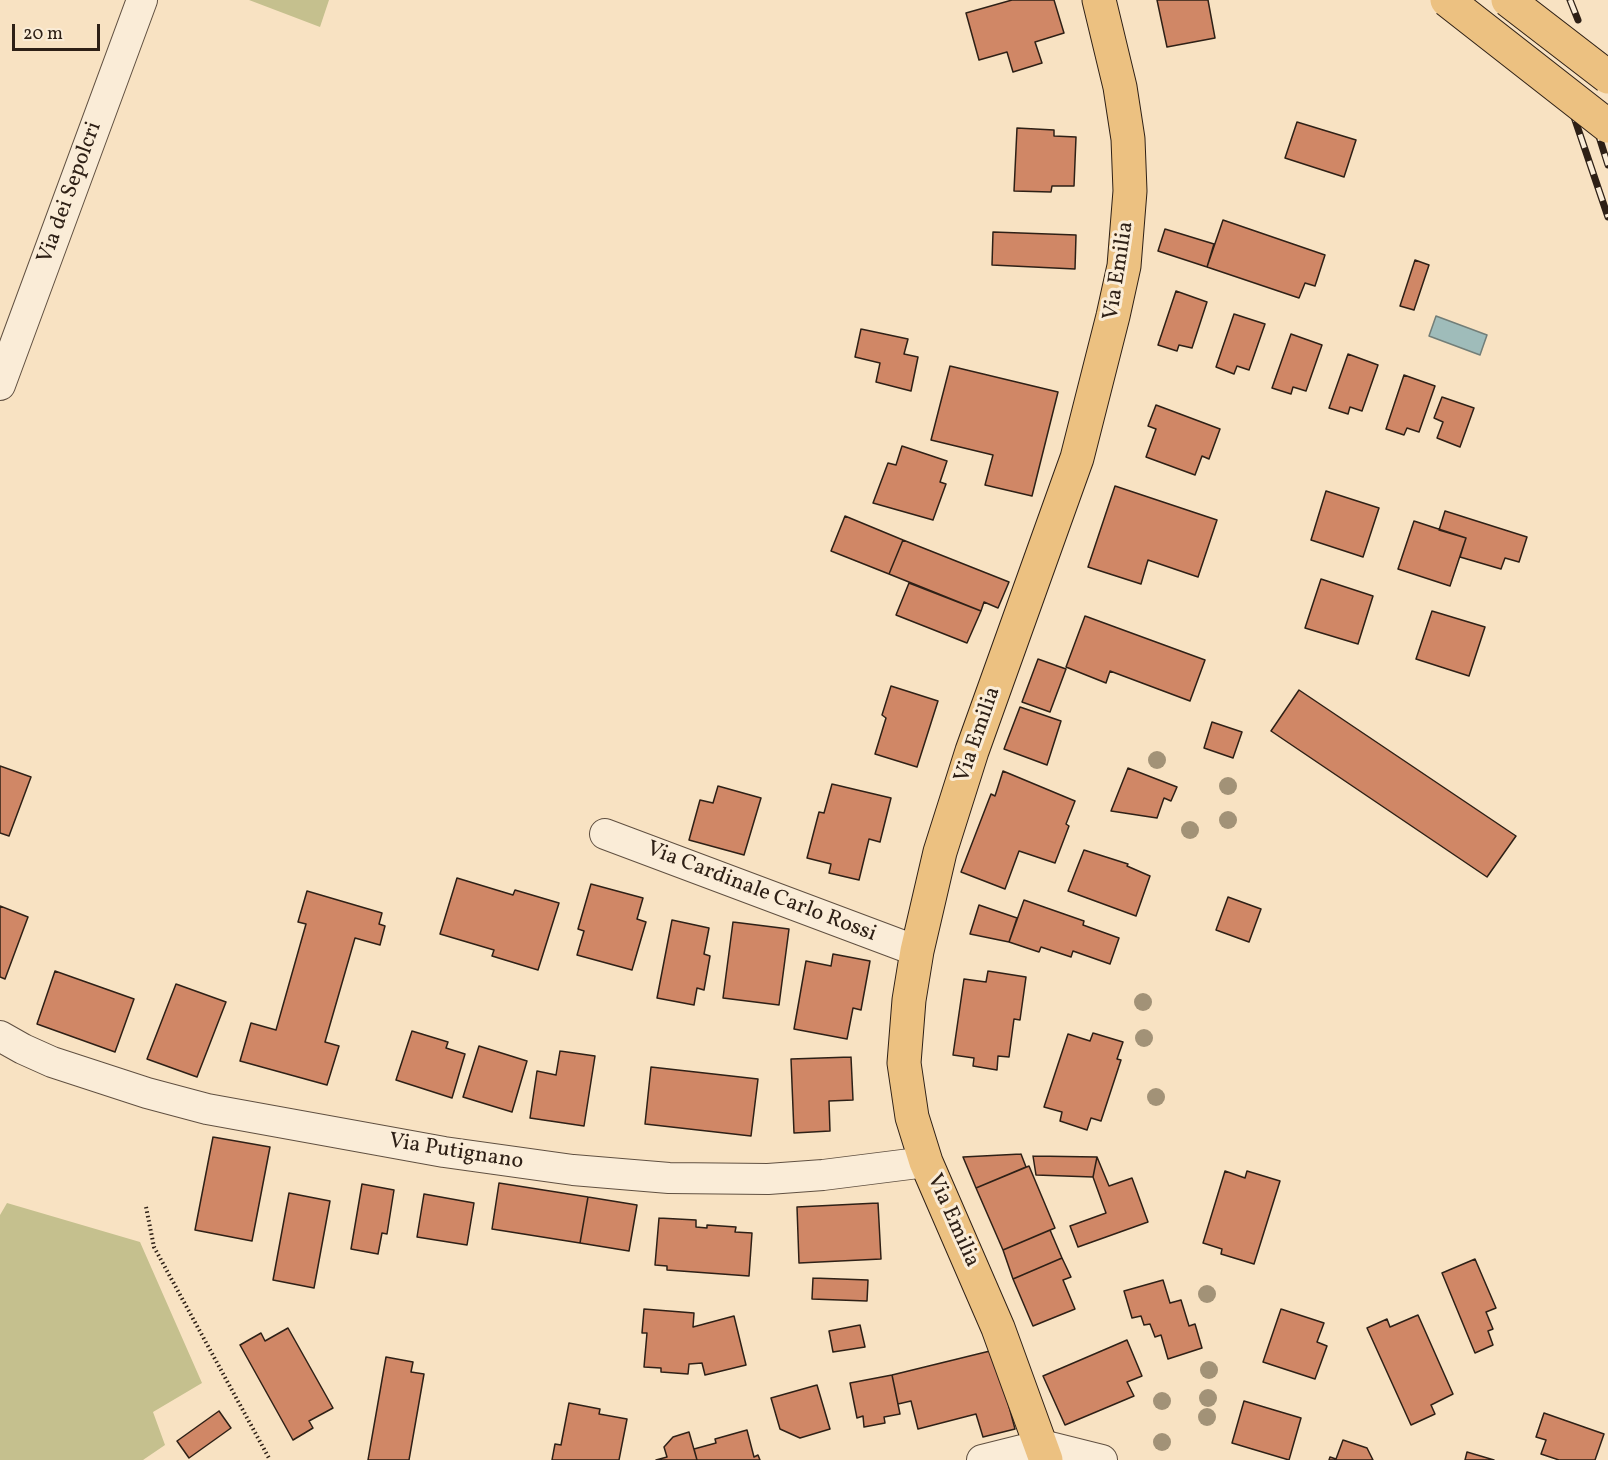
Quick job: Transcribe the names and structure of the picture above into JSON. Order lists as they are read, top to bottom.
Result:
{
  "streets": {
    "main road": ["Via Emilia"],
    "street": ["Via dei Sepolcri", "Via Cardinale Carlo Rossi", "Via Putignano"]
  },
  "crossings": [
    ["Via Emilia", "Via Cardinale Carlo Rossi"],
    ["Via Emilia", "Via Putignano"]
  ],
  "scale_bar": "20 m"
}
